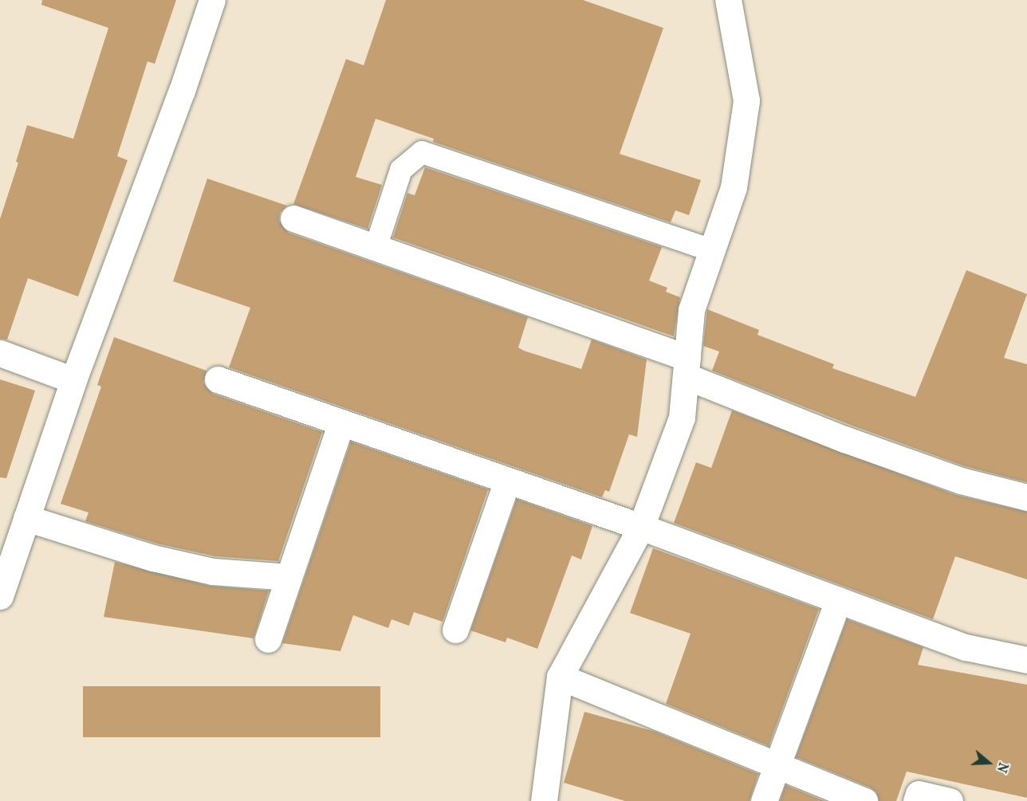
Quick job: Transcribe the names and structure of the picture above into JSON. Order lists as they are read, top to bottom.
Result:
{
  "north": "right"
}
